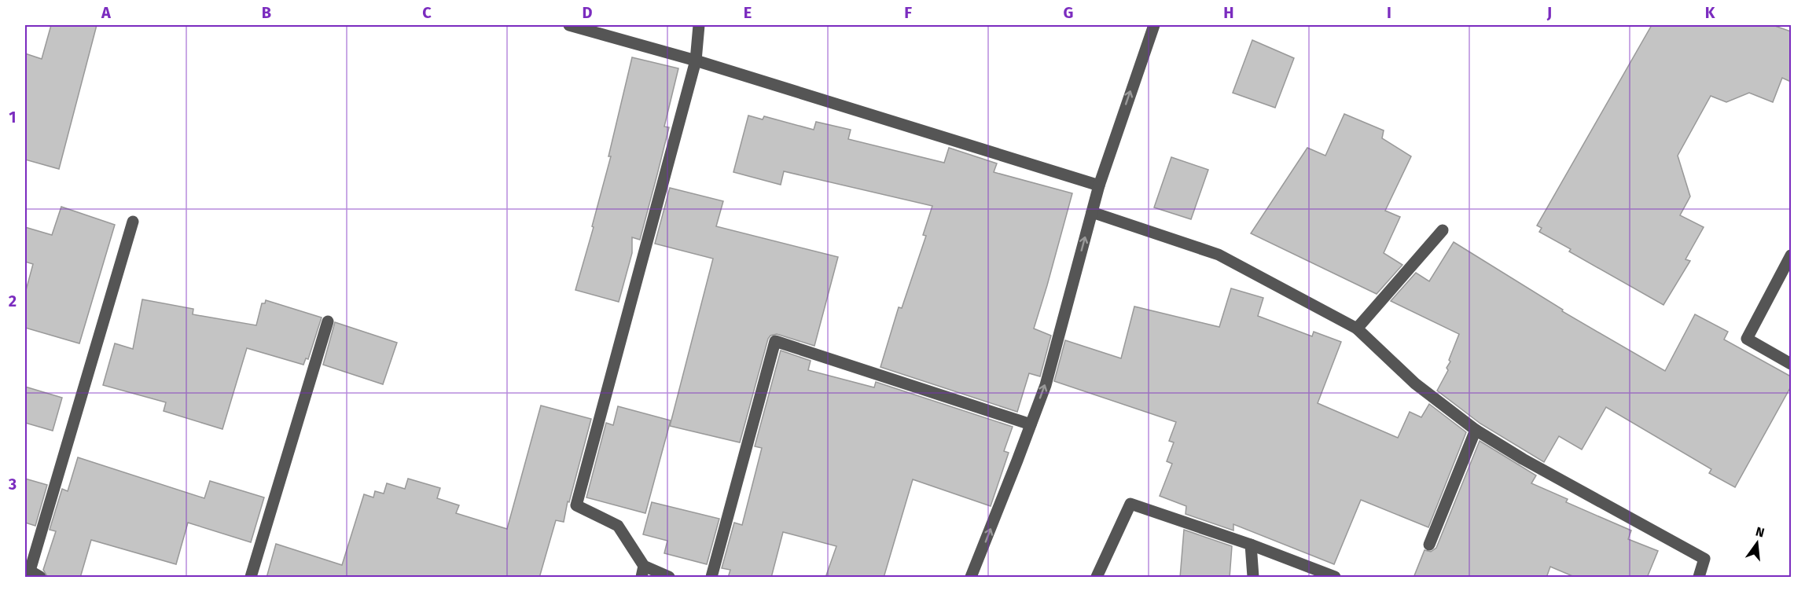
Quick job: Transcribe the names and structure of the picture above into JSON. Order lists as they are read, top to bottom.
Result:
{
  "north": "top",
  "grid": {
    "columns": [
      "A",
      "B",
      "C",
      "D",
      "E",
      "F",
      "G",
      "H",
      "I",
      "J",
      "K"
    ],
    "rows": ["1", "2", "3"]
  }
}
